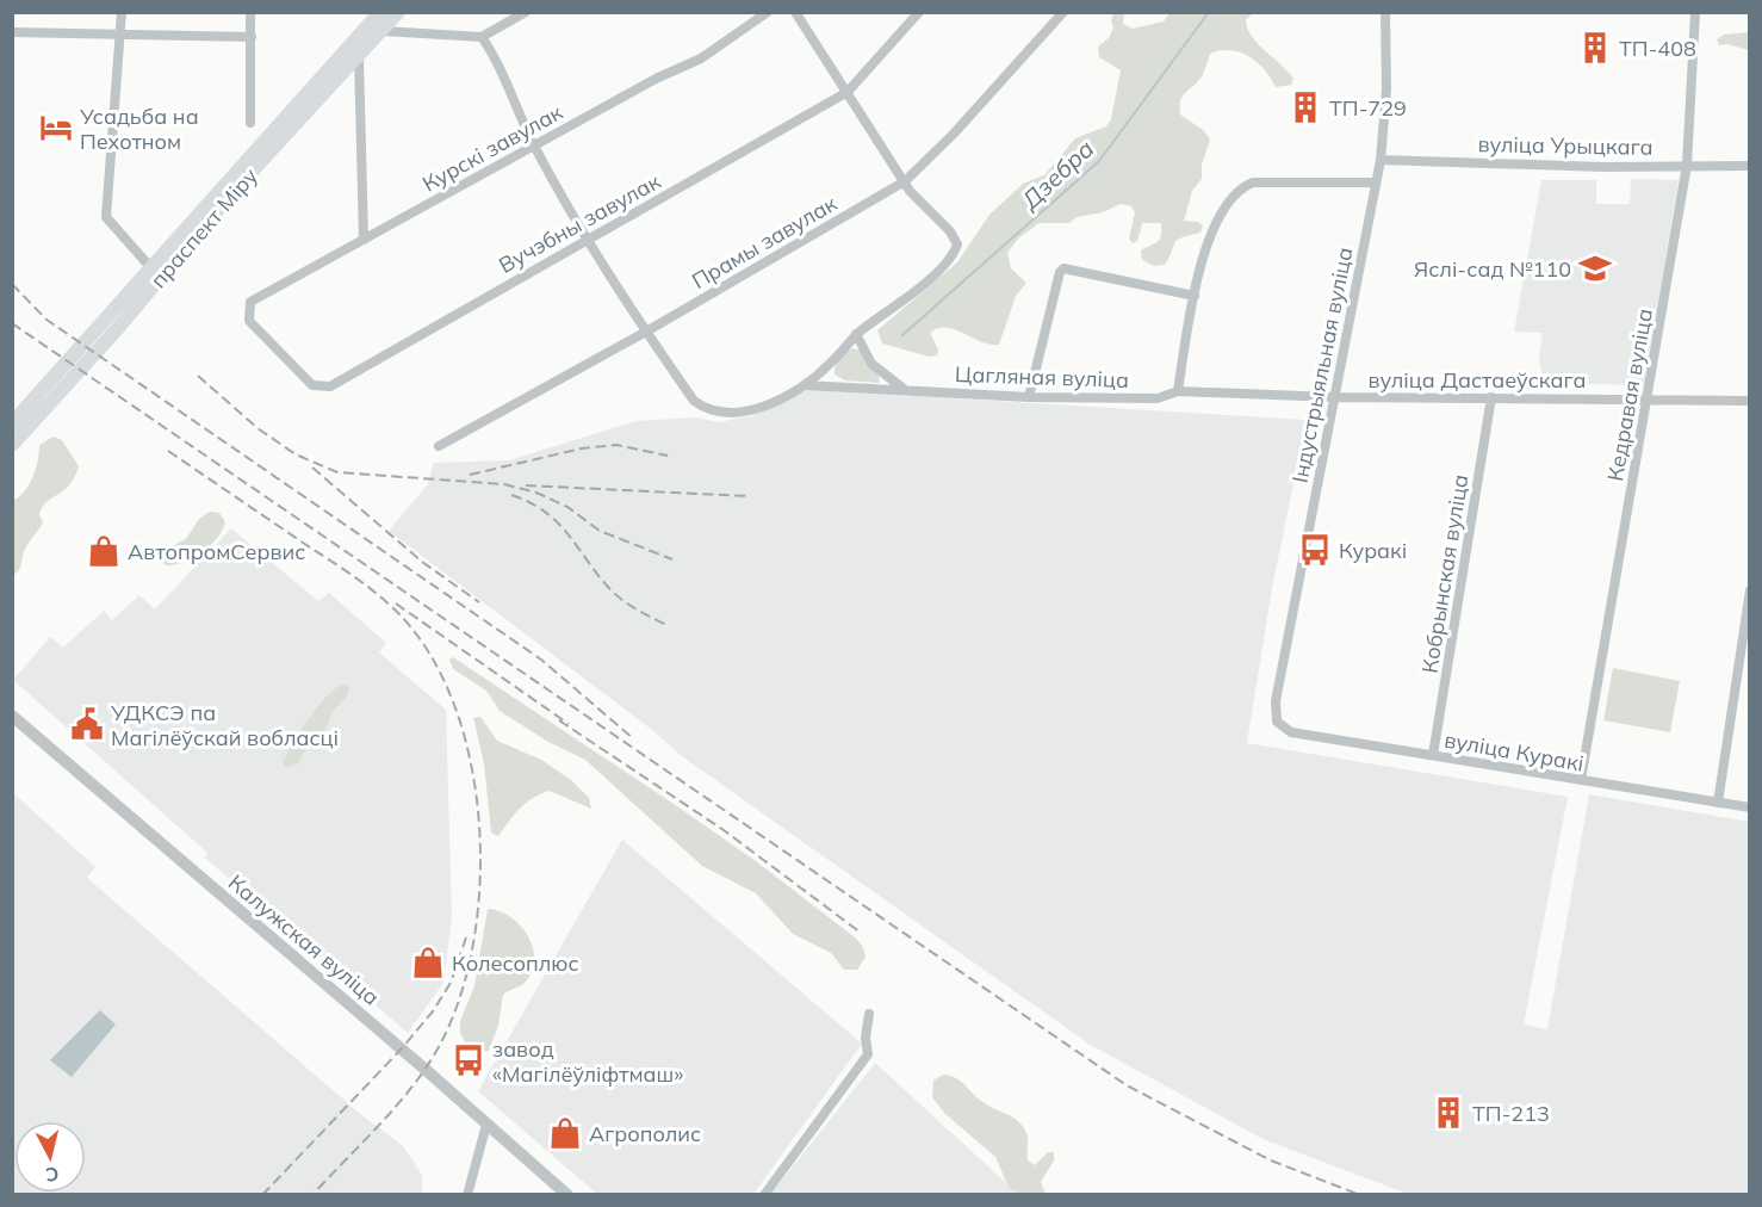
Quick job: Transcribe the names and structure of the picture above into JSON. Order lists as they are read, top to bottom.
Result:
{
  "streets": {
    "main road": ["праспект Міру"],
    "street": [
      "вуліца Урыцкага",
      "Курскі завулак",
      "Вучэбны завулак",
      "Прамы завулак",
      "Індустрыяльная вуліца",
      "Цагляная вуліца",
      "вуліца Дастаеўскага",
      "Кедравая вуліца",
      "Кобрынская вуліца",
      "вуліца Куракі",
      "Калужская вуліца"
    ]
  },
  "crossings": [
    ["вуліца Урыцкага", "Індустрыяльная вуліца"],
    ["вуліца Урыцкага", "Кедравая вуліца"],
    ["Курскі завулак", "Вучэбны завулак"],
    ["Індустрыяльная вуліца", "Цагляная вуліца"],
    ["Індустрыяльная вуліца", "вуліца Дастаеўскага"],
    ["Індустрыяльная вуліца", "вуліца Куракі"],
    ["Цагляная вуліца", "вуліца Дастаеўскага"],
    ["вуліца Дастаеўскага", "Кедравая вуліца"],
    ["вуліца Дастаеўскага", "Кобрынская вуліца"],
    ["Кедравая вуліца", "вуліца Куракі"],
    ["Кобрынская вуліца", "вуліца Куракі"]
  ],
  "water": ["Дзебра"],
  "places": {
    "building": ["ТП-408", "ТП-729", "ТП-213"],
    "hotel": ["Усадьба на Пехотном"],
    "school or university": ["Яслі-сад №110"],
    "bus stop": ["Куракі", "завод «Магілёўліфтмаш»"],
    "shop": ["АвтопромСервис", "Колесоплюс", "Агрополис"],
    "public building": ["УДКСЭ па Магілёўскай вобласці"]
  },
  "north": "bottom"
}
